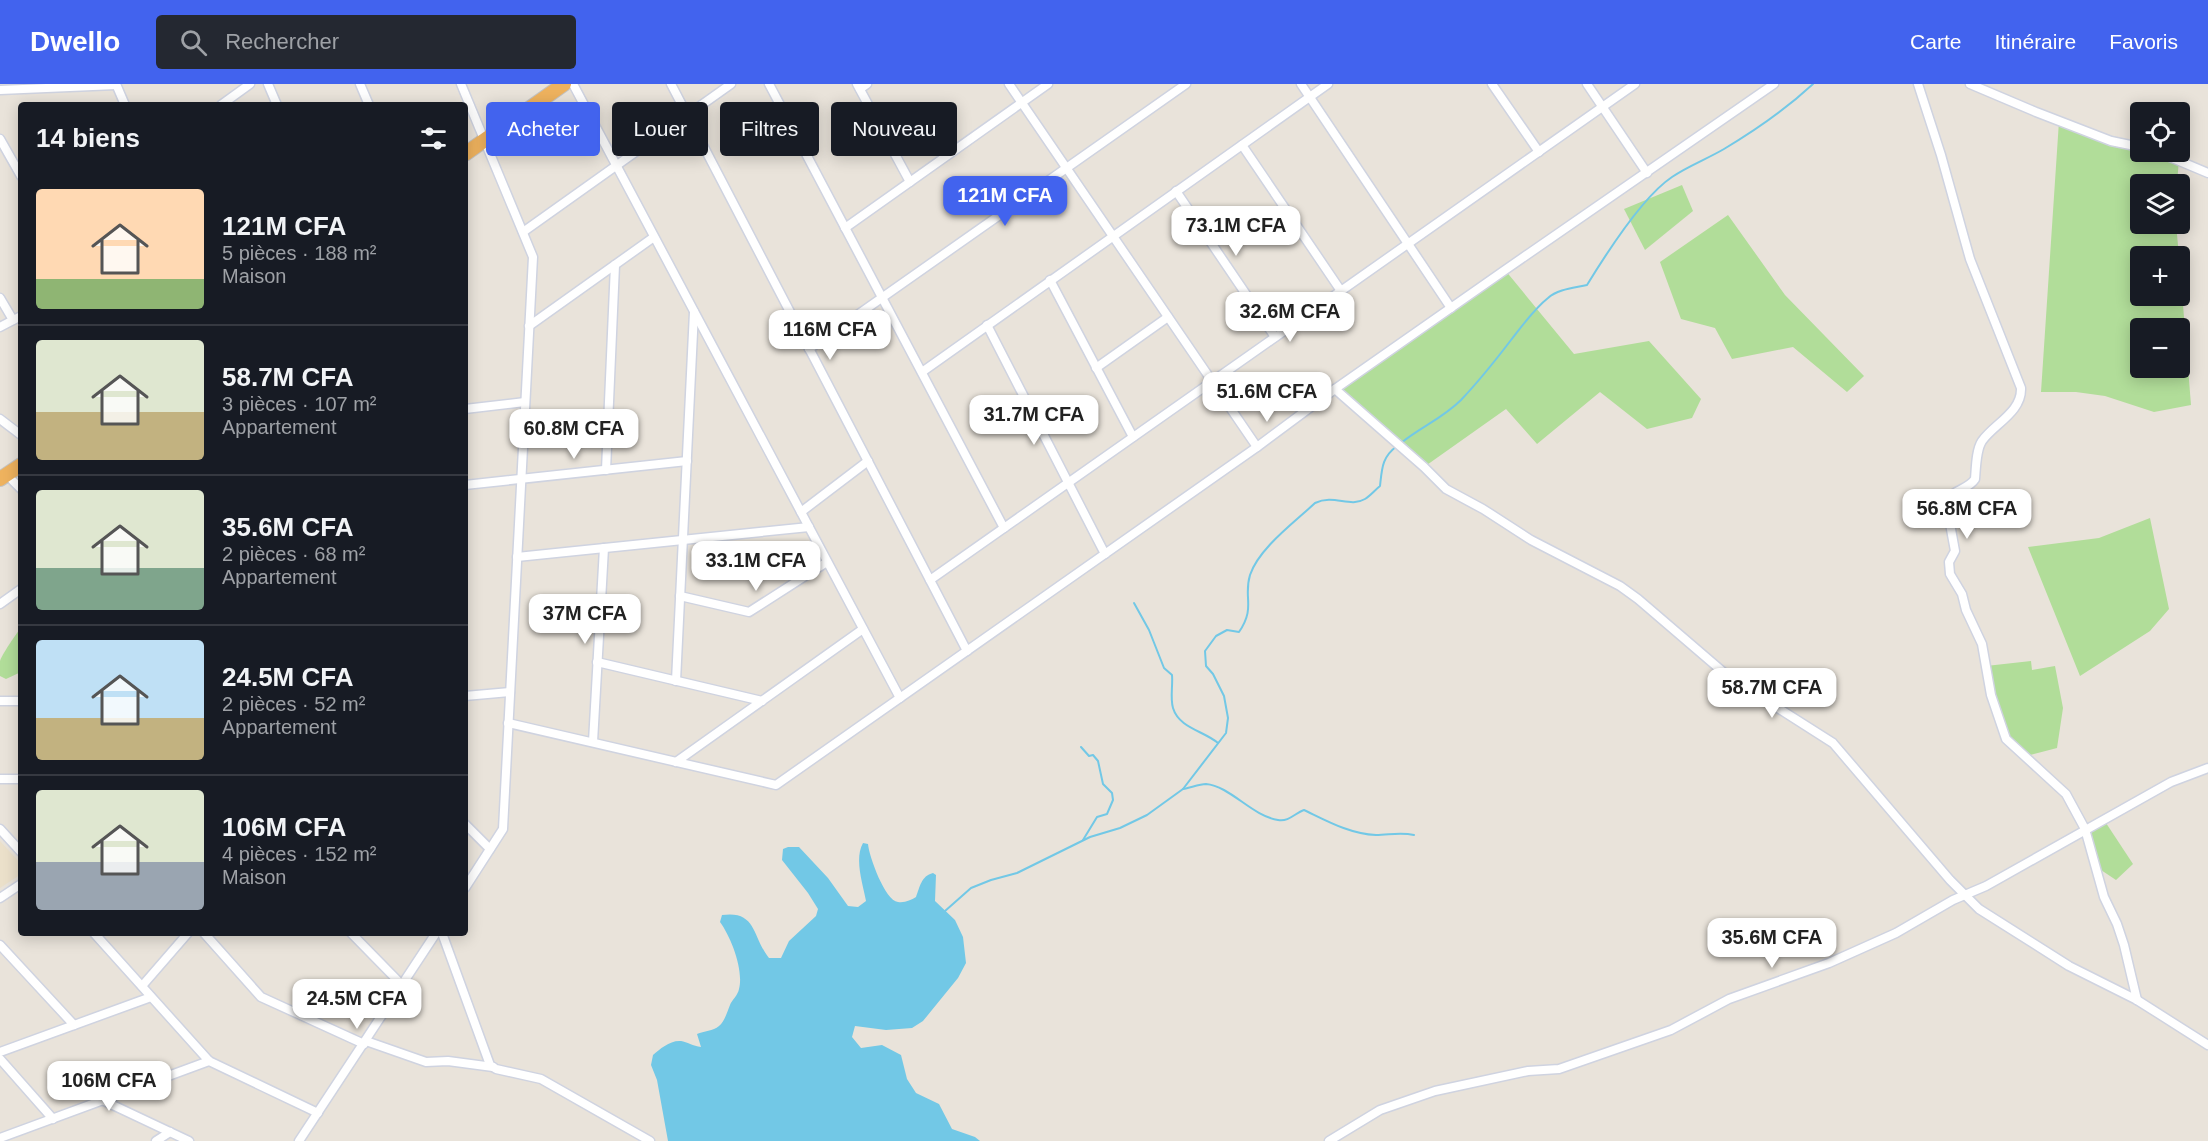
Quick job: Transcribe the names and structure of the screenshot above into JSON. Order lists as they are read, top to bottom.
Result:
{
  "page": {
    "header": "Dwello",
    "search": "Rechercher",
    "nav": ["Carte", "Itinéraire", "Favoris"],
    "map_buttons": ["+", "−"],
    "chip": [
      "Acheter",
      "Louer",
      "Filtres",
      "Nouveau"
    ],
    "heading": "14 biens",
    "list": [
      {
        "name": "121M CFA",
        "note": "5 pièces · 188 m² · Maison"
      },
      {
        "name": "58.7M CFA",
        "note": "3 pièces · 107 m² · Appartement"
      },
      {
        "name": "35.6M CFA",
        "note": "2 pièces · 68 m² · Appartement"
      },
      {
        "name": "24.5M CFA",
        "note": "2 pièces · 52 m² · Appartement"
      },
      {
        "name": "106M CFA",
        "note": "4 pièces · 152 m² · Maison"
      }
    ],
    "price": [
      "121M CFA",
      "73.1M CFA",
      "32.6M CFA",
      "116M CFA",
      "51.6M CFA",
      "31.7M CFA",
      "60.8M CFA",
      "56.8M CFA",
      "33.1M CFA",
      "37M CFA",
      "58.7M CFA",
      "35.6M CFA",
      "24.5M CFA",
      "106M CFA"
    ]
  }
}
